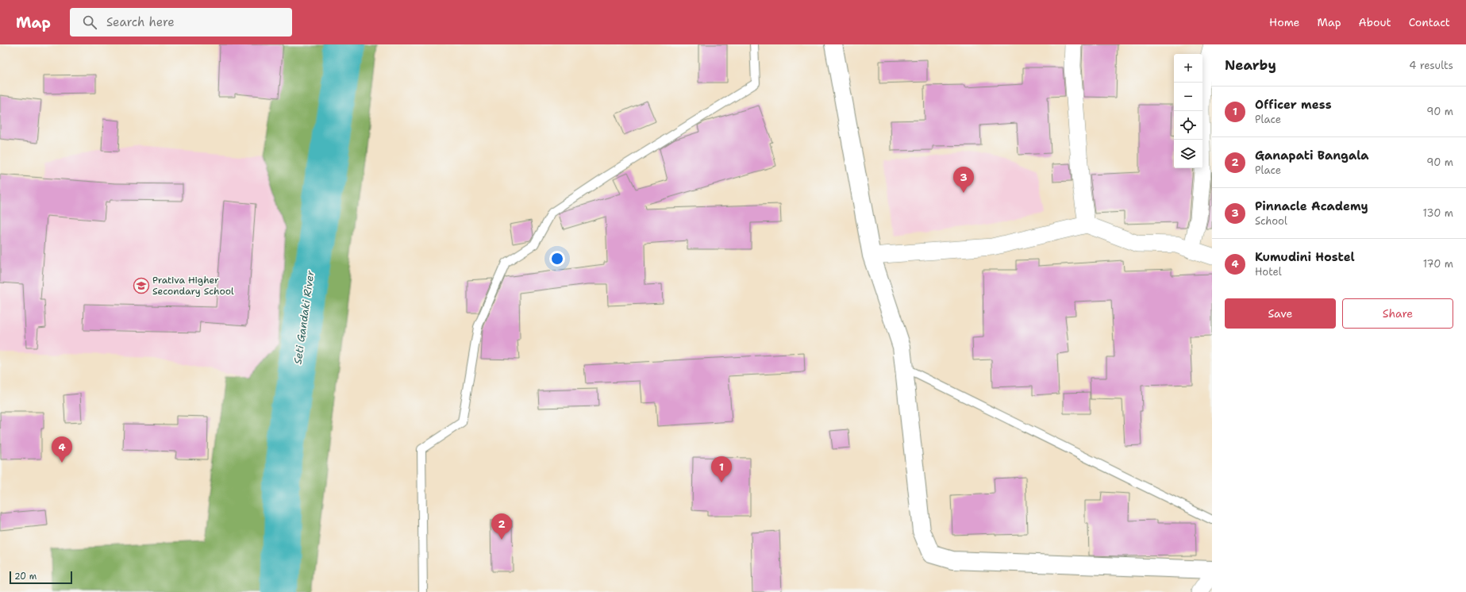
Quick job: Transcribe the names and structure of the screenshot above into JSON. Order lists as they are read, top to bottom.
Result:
{
  "water": ["Seti Gandaki River"],
  "places": {
    "school or university": ["Prativa Higher Secondary School"]
  },
  "scale_bar": "20 m",
  "page": {
    "header": "Map",
    "search": "Search here",
    "nav": [
      "Home",
      "Map",
      "About",
      "Contact"
    ],
    "heading": ["Nearby", "4 results"],
    "map_buttons": ["+", "−"],
    "list": [
      {
        "mark": "1",
        "name": "Officer mess",
        "note": "Place",
        "value": "90 m"
      },
      {
        "mark": "2",
        "name": "Ganapati Bangala",
        "note": "Place",
        "value": "90 m"
      },
      {
        "mark": "3",
        "name": "Pinnacle Academy",
        "note": "School",
        "value": "130 m"
      },
      {
        "mark": "4",
        "name": "Kumudini Hostel",
        "note": "Hotel",
        "value": "170 m"
      }
    ],
    "pins": [
      "3",
      "4",
      "1",
      "2"
    ],
    "buttons": ["Save", "Share"],
    "scale": "20 m"
  }
}
